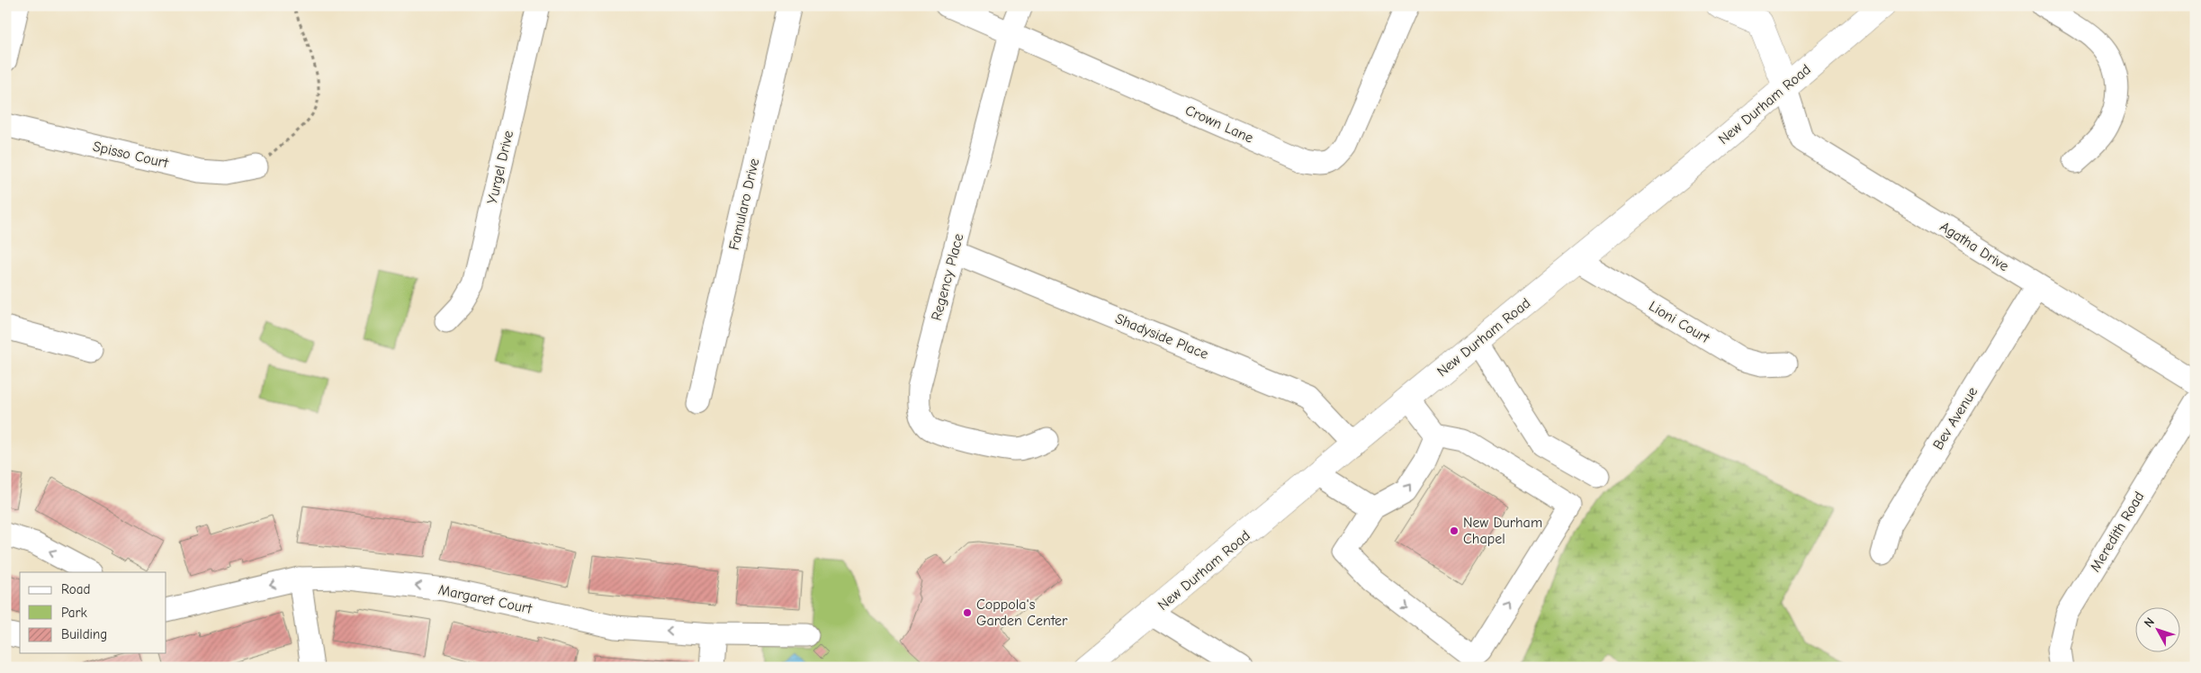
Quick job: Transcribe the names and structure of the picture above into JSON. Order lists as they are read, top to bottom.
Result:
{
  "streets": {
    "main road": ["New Durham Road"],
    "street": [
      "Crown Lane",
      "Spisso Court",
      "Yurgel Drive",
      "Famularo Drive",
      "Agatha Drive",
      "Regency Place",
      "Lioni Court",
      "Shadyside Place",
      "Bev Avenue",
      "Meredith Road",
      "Margaret Court"
    ]
  },
  "crossings": [
    ["New Durham Road", "Agatha Drive"],
    ["New Durham Road", "Lioni Court"],
    ["New Durham Road", "Shadyside Place"],
    ["Crown Lane", "Regency Place"],
    ["Agatha Drive", "Bev Avenue"],
    ["Regency Place", "Shadyside Place"]
  ],
  "one_way": ["Margaret Court"],
  "places": ["New Durham Chapel", "Coppola's Garden Center"],
  "legend": ["Road", "Park", "Building"],
  "north": "top left"
}
